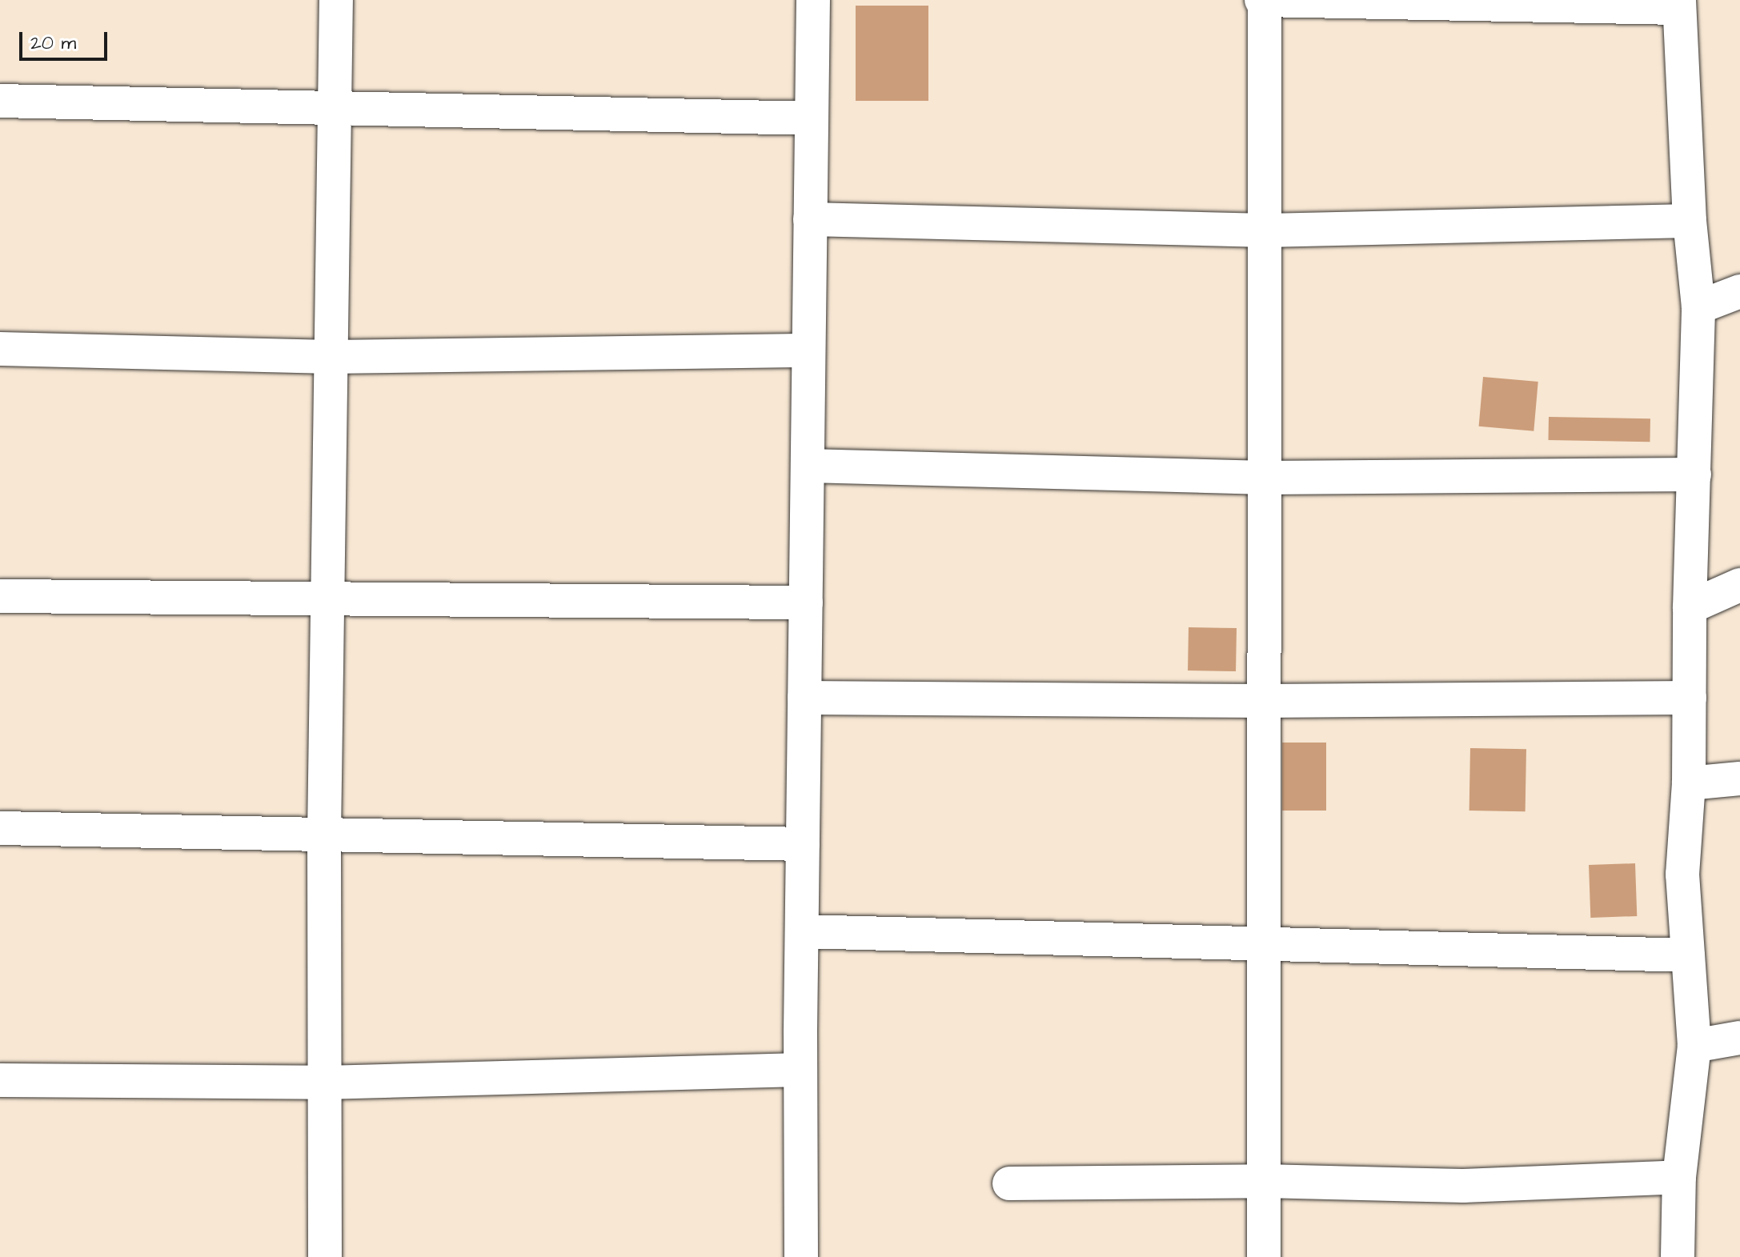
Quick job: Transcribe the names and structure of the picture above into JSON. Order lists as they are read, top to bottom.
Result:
{
  "scale_bar": "20 m"
}
